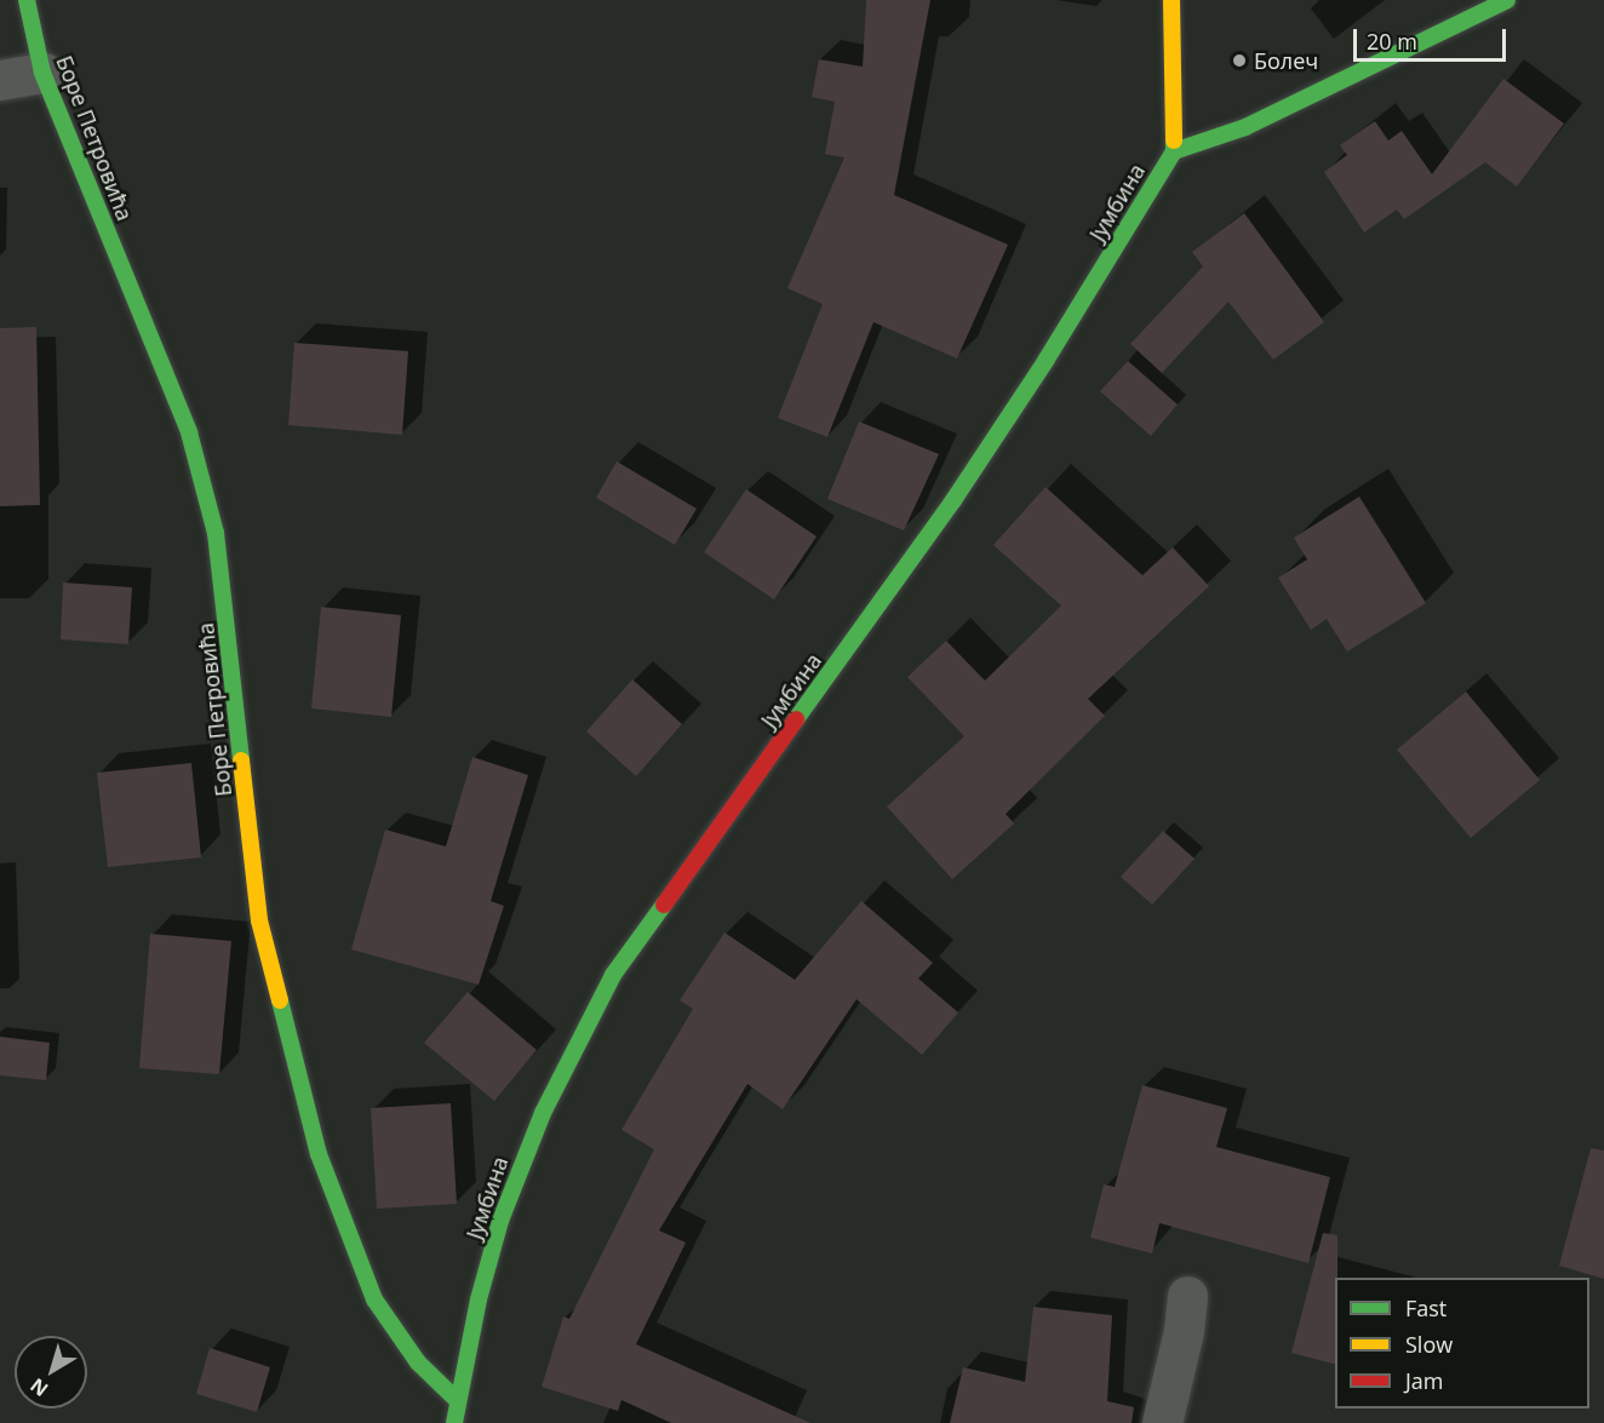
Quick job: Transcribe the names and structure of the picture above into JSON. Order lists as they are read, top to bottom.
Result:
{
  "streets": {
    "street": ["Боре Петровића", "Јумбина"]
  },
  "crossings": [
    ["Боре Петровића", "Јумбина"]
  ],
  "places": ["Болеч"],
  "legend": ["Fast", "Slow", "Jam"],
  "scale_bar": "20 m",
  "north": "bottom left"
}
